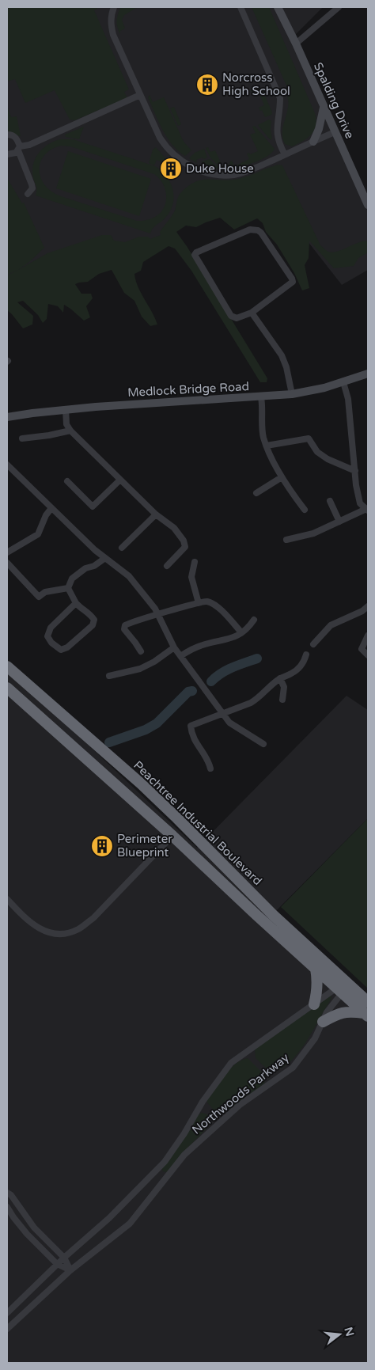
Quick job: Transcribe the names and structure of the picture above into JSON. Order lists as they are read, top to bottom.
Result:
{
  "streets": {
    "highway": ["Peachtree Industrial Boulevard"],
    "main road": ["Spalding Drive", "Medlock Bridge Road"],
    "street": ["Northwoods Parkway"]
  },
  "places": {
    "building": ["Norcross High School", "Duke House", "Perimeter Blueprint"]
  },
  "north": "right"
}
